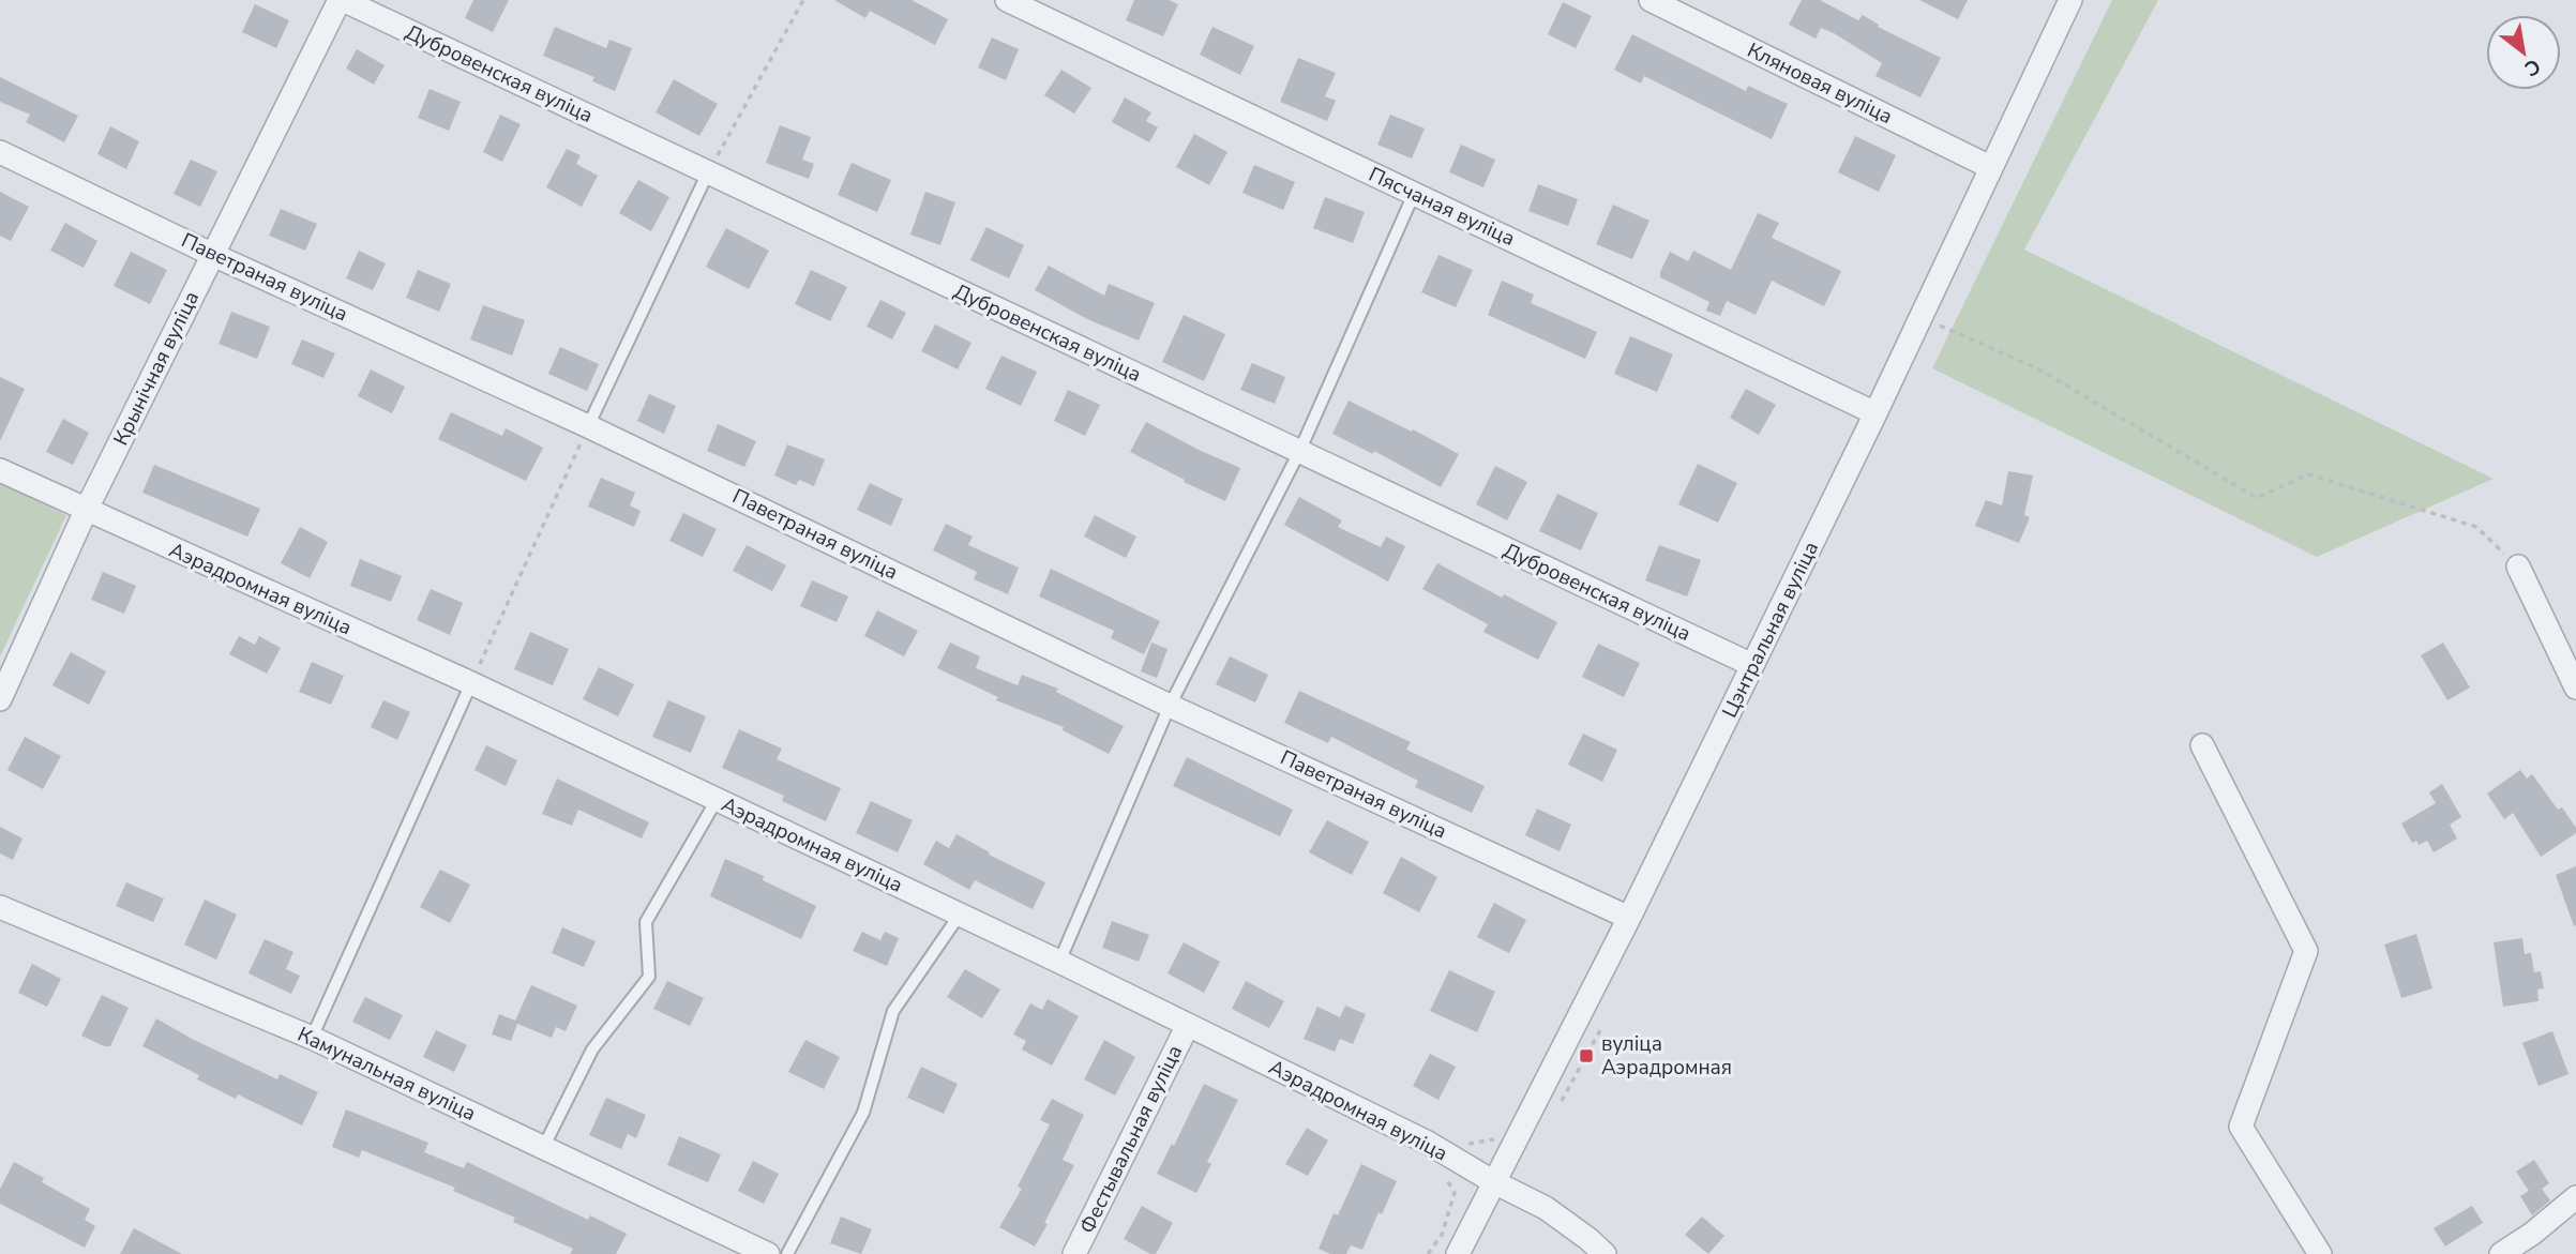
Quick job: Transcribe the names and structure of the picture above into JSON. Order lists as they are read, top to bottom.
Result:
{
  "streets": {
    "street": [
      "Дубровенская вуліца",
      "Кляновая вуліца",
      "Пясчаная вуліца",
      "Паветраная вуліца",
      "Крынічная вуліца",
      "Аэрадромная вуліца",
      "Цэнтральная вуліца",
      "Камунальная вуліца",
      "Фестывальная вуліца"
    ]
  },
  "crossings": [
    ["Дубровенская вуліца", "Крынічная вуліца"],
    ["Дубровенская вуліца", "Цэнтральная вуліца"],
    ["Кляновая вуліца", "Цэнтральная вуліца"],
    ["Пясчаная вуліца", "Цэнтральная вуліца"],
    ["Паветраная вуліца", "Крынічная вуліца"],
    ["Паветраная вуліца", "Цэнтральная вуліца"],
    ["Крынічная вуліца", "Аэрадромная вуліца"],
    ["Аэрадромная вуліца", "Цэнтральная вуліца"],
    ["Аэрадромная вуліца", "Фестывальная вуліца"]
  ],
  "places": {
    "transit": ["вуліца Аэрадромная"]
  },
  "north": "bottom right"
}
